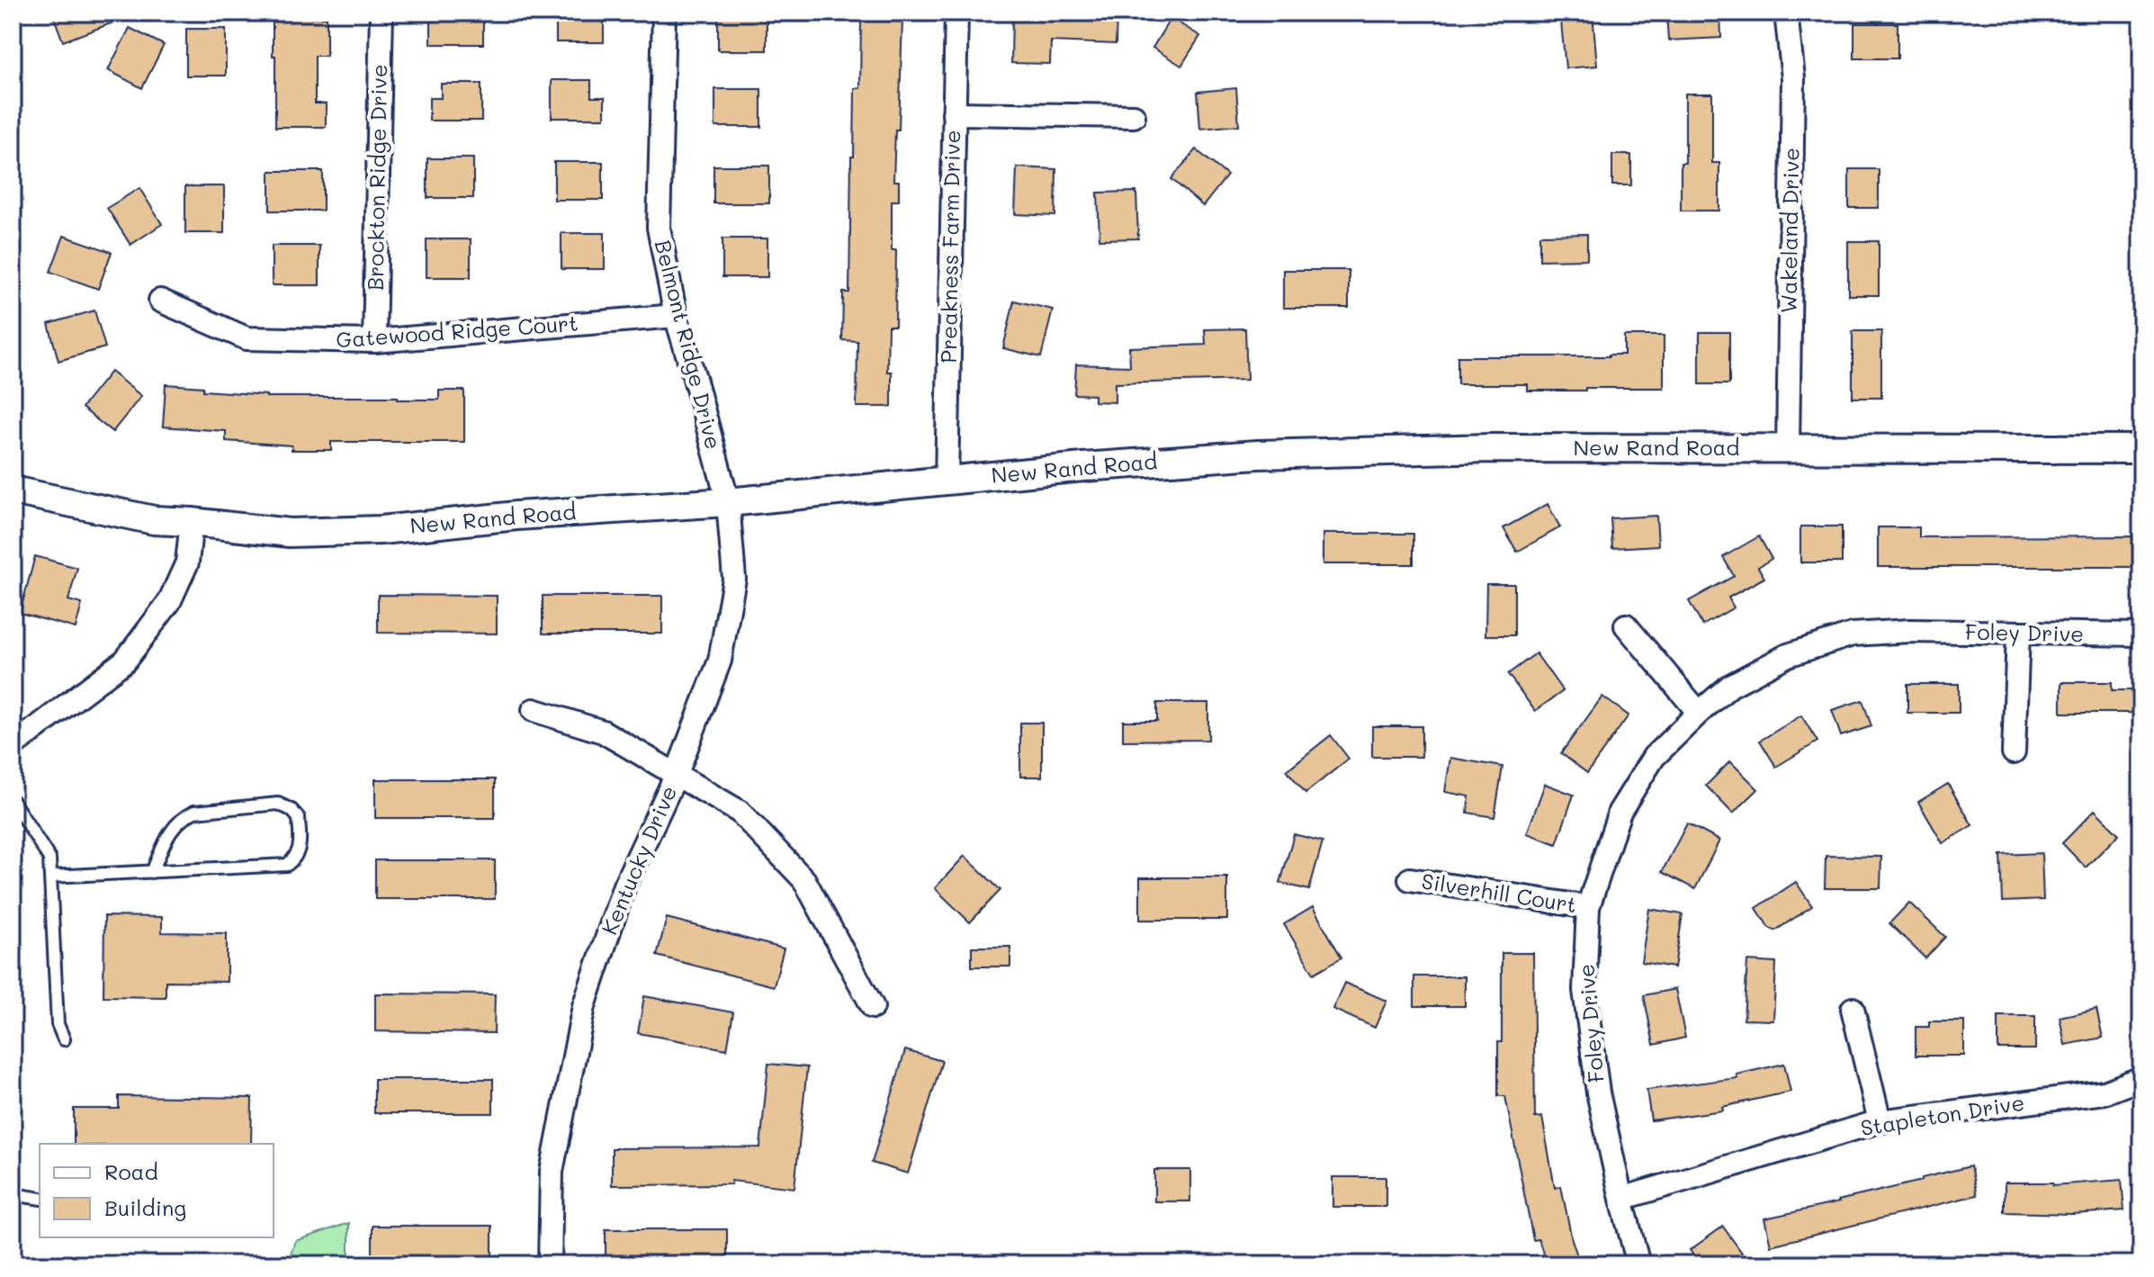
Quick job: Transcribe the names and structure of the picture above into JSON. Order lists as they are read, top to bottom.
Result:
{
  "streets": {
    "street": [
      "Brockton Ridge Drive",
      "Wakeland Drive",
      "Preakness Farm Drive",
      "Gatewood Ridge Court",
      "Belmont Ridge Drive",
      "New Rand Road",
      "Foley Drive",
      "Kentucky Drive",
      "Silverhill Court",
      "Stapleton Drive"
    ]
  },
  "crossings": [
    ["Brockton Ridge Drive", "Gatewood Ridge Court"],
    ["Wakeland Drive", "New Rand Road"],
    ["Preakness Farm Drive", "New Rand Road"],
    ["Gatewood Ridge Court", "Belmont Ridge Drive"],
    ["Belmont Ridge Drive", "New Rand Road"],
    ["Belmont Ridge Drive", "Kentucky Drive"],
    ["New Rand Road", "Kentucky Drive"],
    ["Foley Drive", "Silverhill Court"],
    ["Foley Drive", "Stapleton Drive"]
  ],
  "legend": ["Road", "Building"]
}
